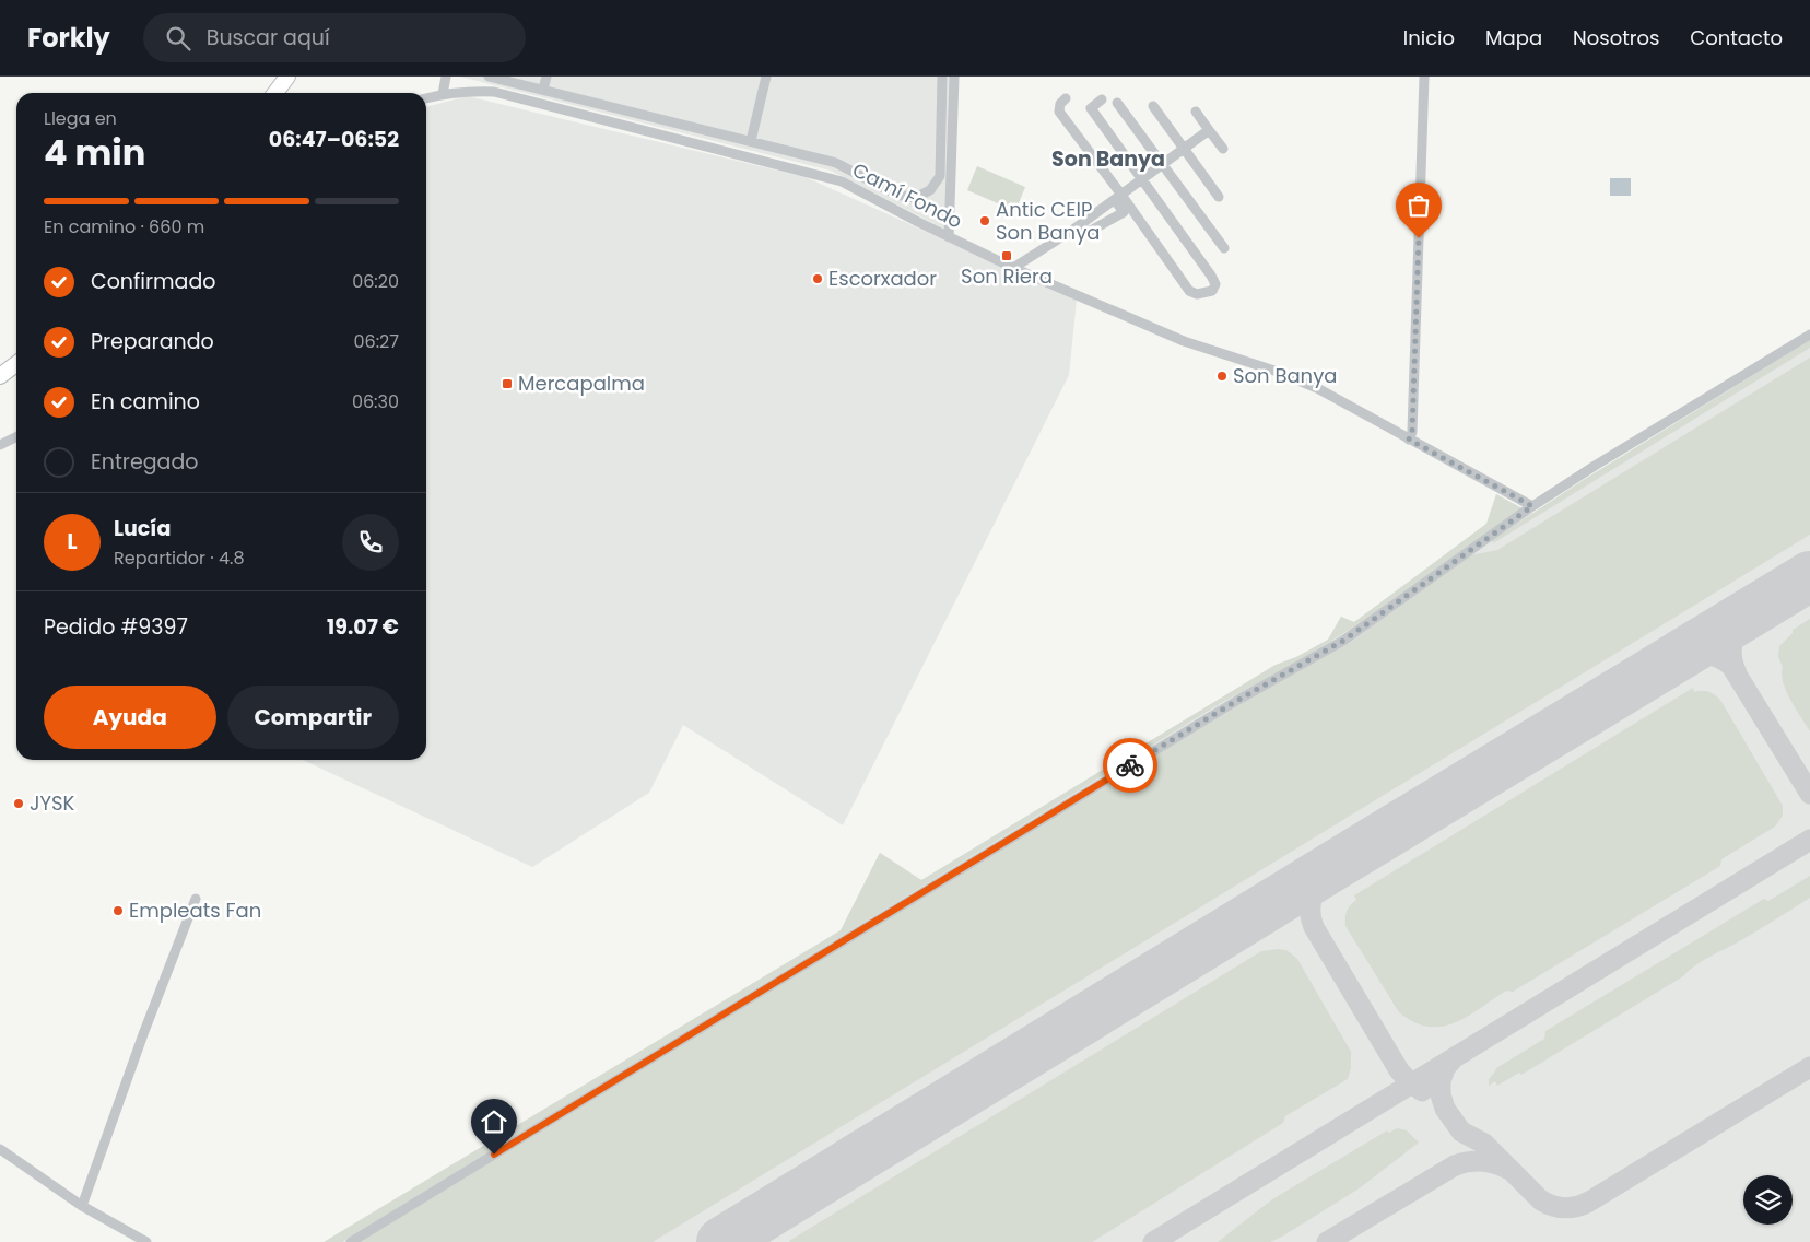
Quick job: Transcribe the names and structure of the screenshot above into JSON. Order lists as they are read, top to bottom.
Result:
{
  "streets": {
    "street": ["Camí Fondo"]
  },
  "districts": ["Son Banya"],
  "places": {
    "other": [
      "Antic CEIP Son Banya",
      "Escorxador",
      "Son Banya",
      "JYSK",
      "Empleats Fan"
    ],
    "transit": ["Son Riera", "Mercapalma"]
  },
  "page": {
    "header": "Forkly",
    "search": "Buscar aquí",
    "nav": [
      "Inicio",
      "Mapa",
      "Nosotros",
      "Contacto"
    ],
    "heading": ["4 min", "Llega en", "06:47–06:52"],
    "panel": [
      "Lucía",
      "Repartidor · 4.8",
      "Pedido #9397",
      "19.07 €"
    ],
    "bar": "En camino · 660 m",
    "list": [
      ["Confirmado", "06:20"],
      ["Preparando", "06:27"],
      ["En camino", "06:30"],
      "Entregado"
    ],
    "round": "L",
    "buttons": ["Ayuda", "Compartir"]
  }
}
